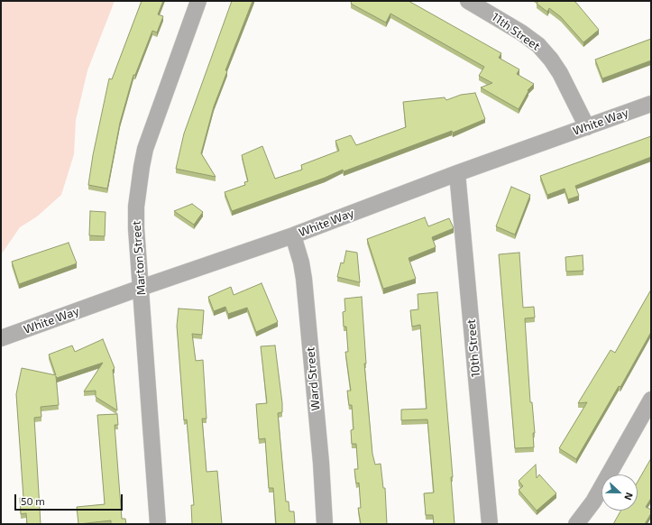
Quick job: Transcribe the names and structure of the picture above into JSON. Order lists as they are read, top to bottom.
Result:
{
  "streets": {
    "street": [
      "11th Street",
      "White Way",
      "Marton Street",
      "10th Street",
      "Ward Street"
    ]
  },
  "crossings": [
    ["11th Street", "White Way"],
    ["White Way", "Marton Street"],
    ["White Way", "10th Street"],
    ["White Way", "Ward Street"]
  ],
  "scale_bar": "50 m",
  "north": "right"
}
